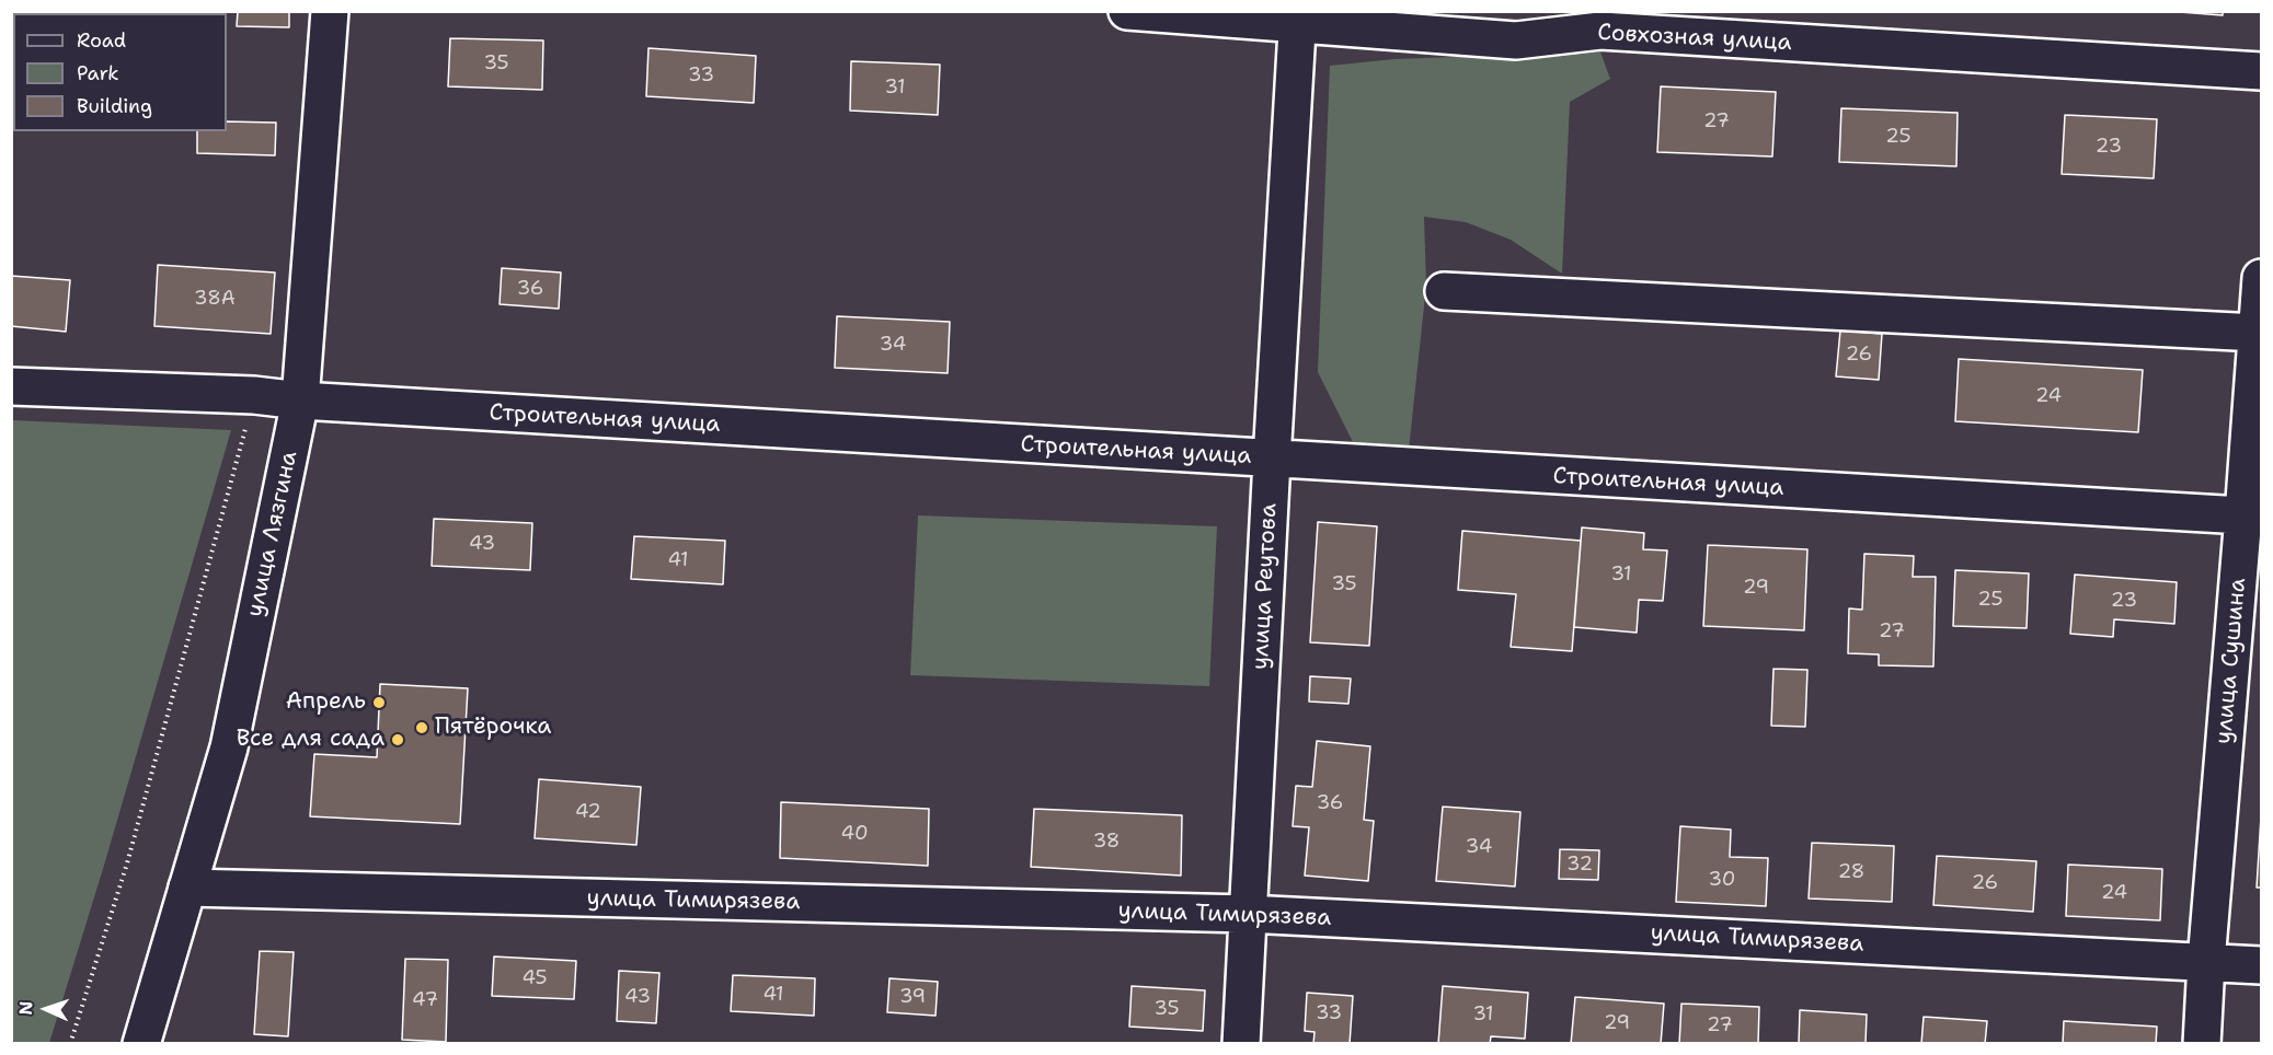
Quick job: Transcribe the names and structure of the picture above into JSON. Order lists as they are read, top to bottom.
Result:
{
  "streets": {
    "street": [
      "Совхозная улица",
      "Строительная улица",
      "улица Лязгина",
      "улица Реутова",
      "улица Сушина",
      "улица Тимирязева"
    ]
  },
  "crossings": [
    ["Совхозная улица", "улица Реутова"],
    ["Строительная улица", "улица Лязгина"],
    ["Строительная улица", "улица Реутова"],
    ["Строительная улица", "улица Сушина"],
    ["улица Лязгина", "улица Тимирязева"],
    ["улица Реутова", "улица Тимирязева"],
    ["улица Сушина", "улица Тимирязева"]
  ],
  "places": ["Апрель", "Пятёрочка", "Все для сада"],
  "house_numbers": [
    "35",
    "33",
    "31",
    "27",
    "25",
    "23",
    "36",
    "38А",
    "34",
    "26",
    "24",
    "43",
    "41",
    "31",
    "35",
    "29",
    "25",
    "23",
    "27",
    "36",
    "42",
    "40",
    "38",
    "34",
    "32",
    "28",
    "30",
    "26",
    "24",
    "45",
    "41",
    "43",
    "39",
    "47",
    "35",
    "33",
    "31",
    "29",
    "27"
  ],
  "legend": ["Road", "Park", "Building"],
  "north": "left"
}
